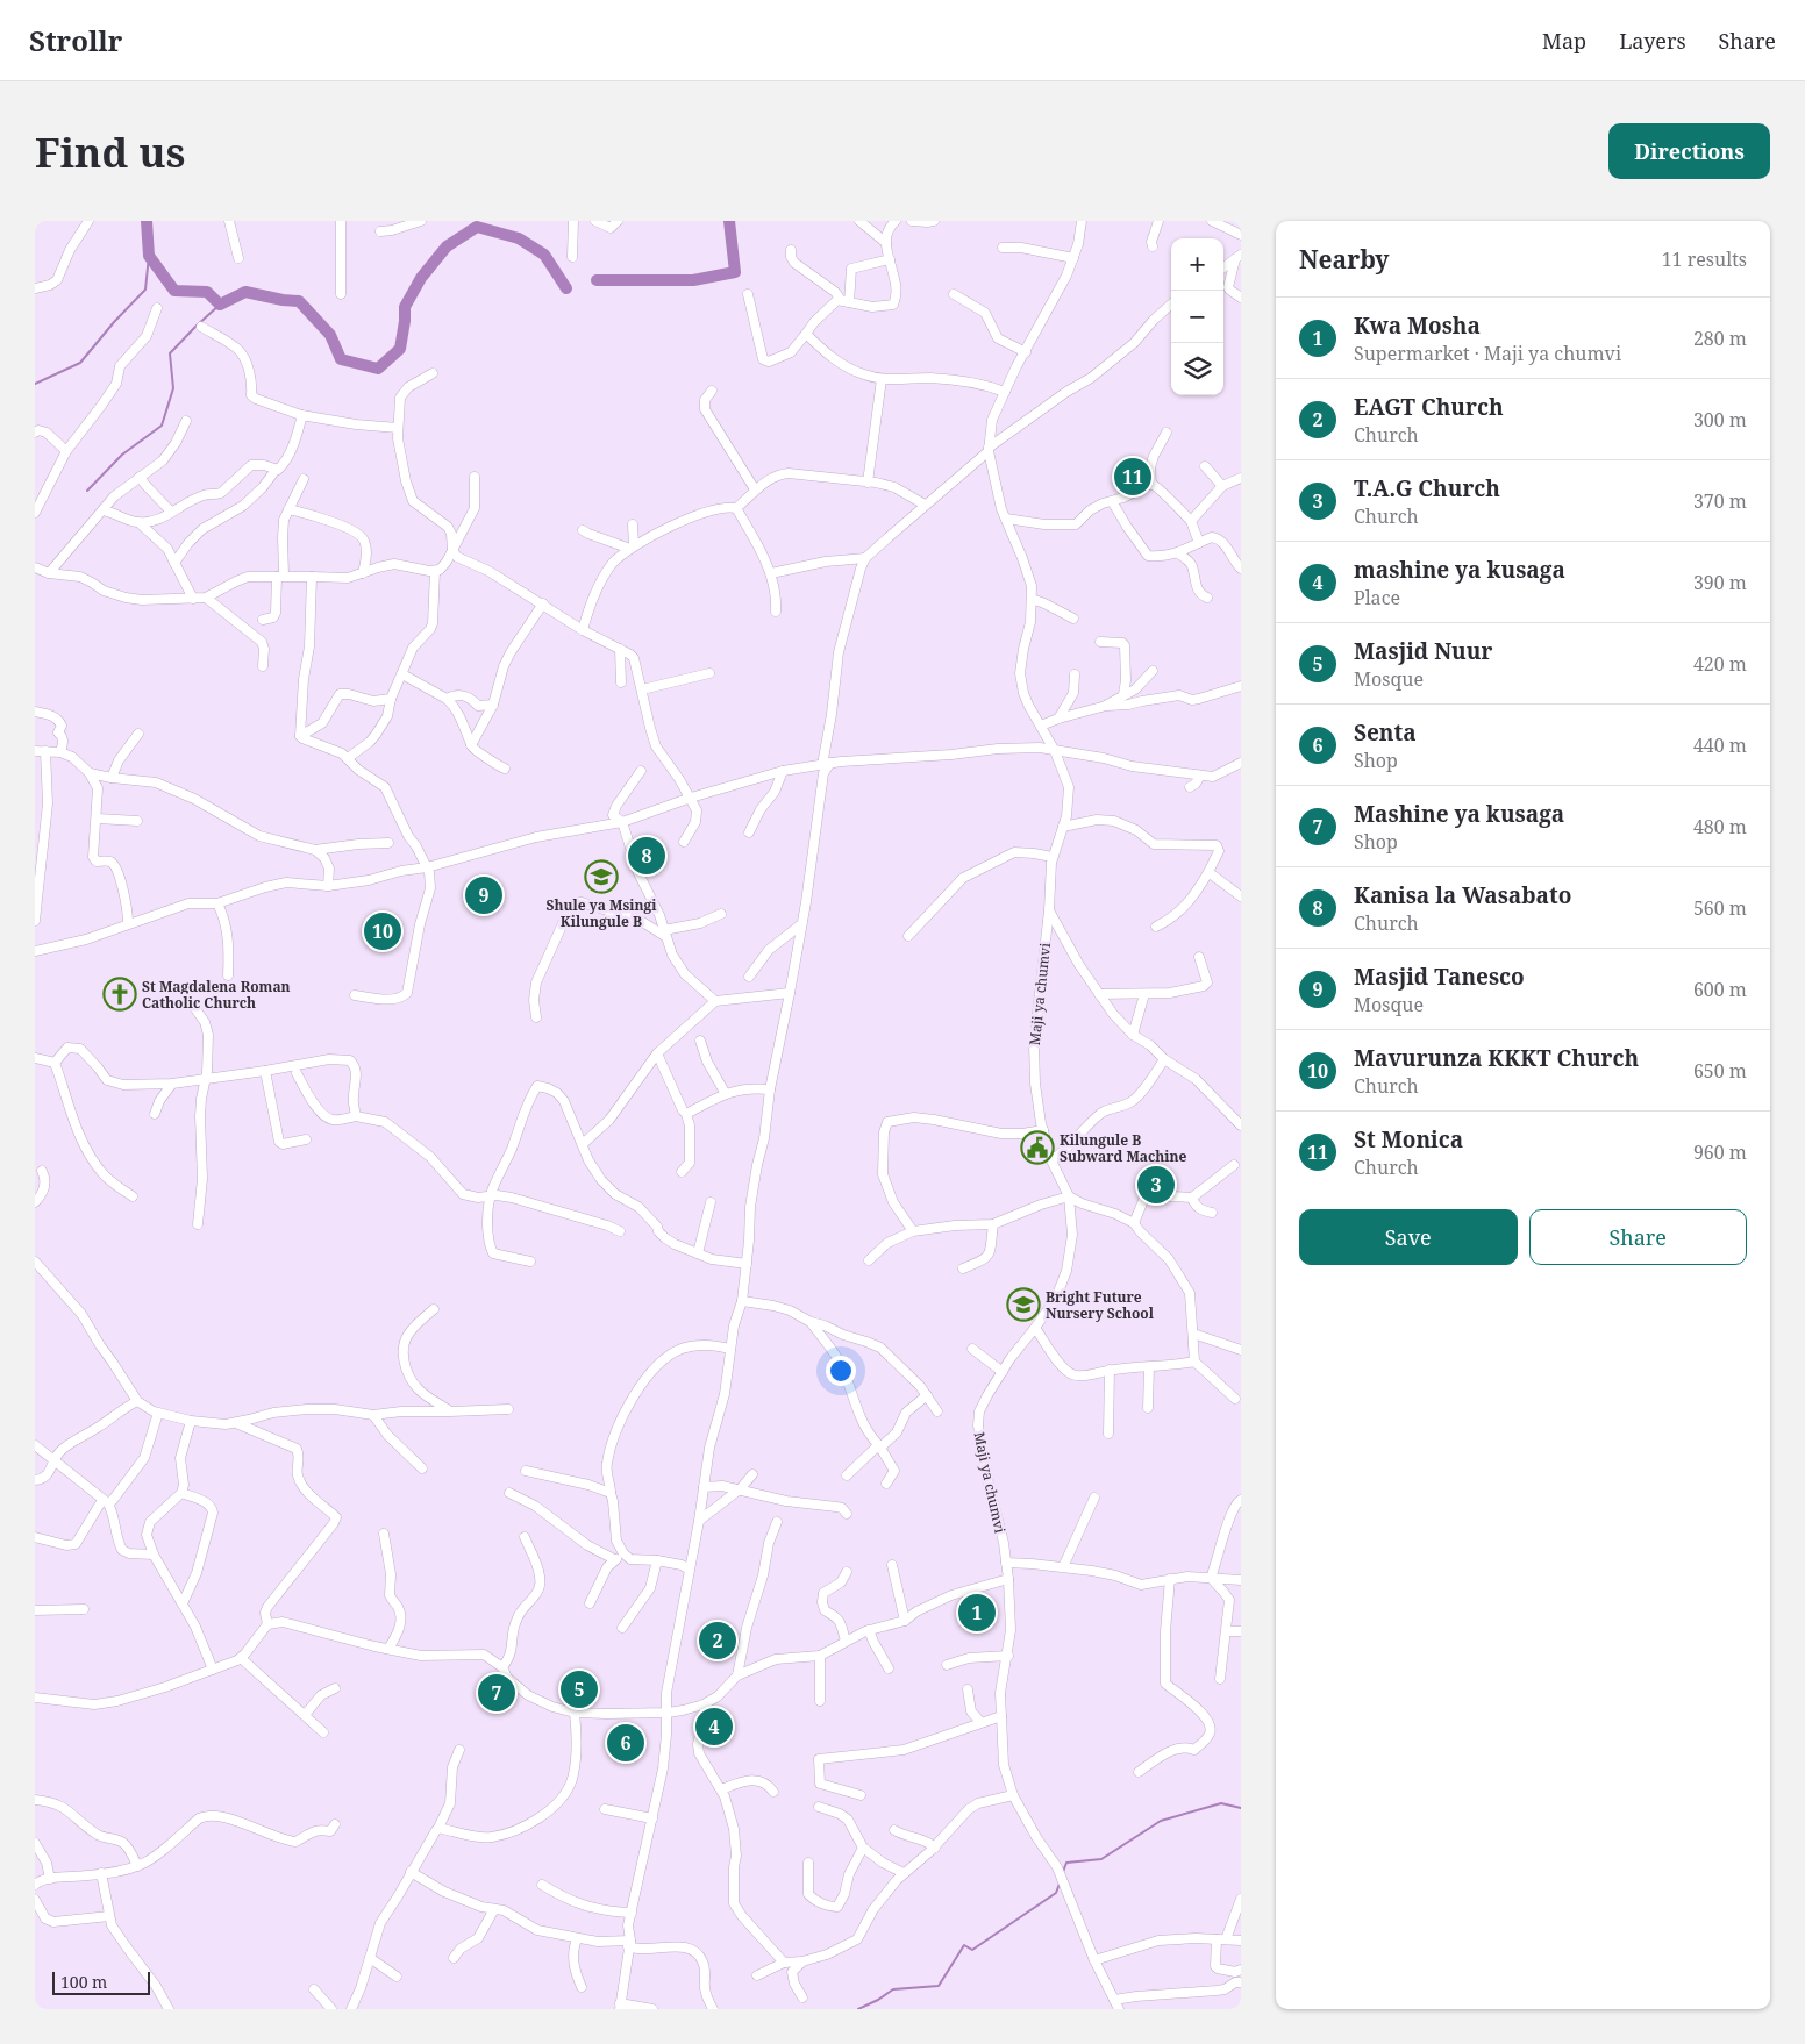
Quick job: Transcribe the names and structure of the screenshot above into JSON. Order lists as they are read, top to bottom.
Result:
{
  "streets": {
    "street": ["Maji ya chumvi"]
  },
  "places": {
    "school or university": ["Shule ya Msingi Kilungule B", "Bright Future Nursery School"],
    "church": ["St Magdalena Roman Catholic Church"],
    "public building": ["Kilungule B Subward Machine"]
  },
  "scale_bar": "100 m",
  "page": {
    "header": "Strollr",
    "nav": ["Map", "Layers", "Share"],
    "buttons": [
      "Directions",
      ["Save", "Share"]
    ],
    "title": "Find us",
    "heading": ["Nearby", "11 results"],
    "map_buttons": ["+", "−"],
    "list": [
      {
        "mark": "1",
        "name": "Kwa Mosha",
        "note": "Supermarket · Maji ya chumvi",
        "value": "280 m"
      },
      {
        "mark": "2",
        "name": "EAGT Church",
        "note": "Church",
        "value": "300 m"
      },
      {
        "mark": "3",
        "name": "T.A.G Church",
        "note": "Church",
        "value": "370 m"
      },
      {
        "mark": "4",
        "name": "mashine ya kusaga",
        "note": "Place",
        "value": "390 m"
      },
      {
        "mark": "5",
        "name": "Masjid Nuur",
        "note": "Mosque",
        "value": "420 m"
      },
      {
        "mark": "6",
        "name": "Senta",
        "note": "Shop",
        "value": "440 m"
      },
      {
        "mark": "7",
        "name": "Mashine ya kusaga",
        "note": "Shop",
        "value": "480 m"
      },
      {
        "mark": "8",
        "name": "Kanisa la Wasabato",
        "note": "Church",
        "value": "560 m"
      },
      {
        "mark": "9",
        "name": "Masjid Tanesco",
        "note": "Mosque",
        "value": "600 m"
      },
      {
        "mark": "10",
        "name": "Mavurunza KKKT Church",
        "note": "Church",
        "value": "650 m"
      },
      {
        "mark": "11",
        "name": "St Monica",
        "note": "Church",
        "value": "960 m"
      }
    ],
    "pins": [
      "11",
      "8",
      "9",
      "10",
      "3",
      "1",
      "2",
      "5",
      "7",
      "4",
      "6"
    ],
    "scale": "100 m"
  }
}
